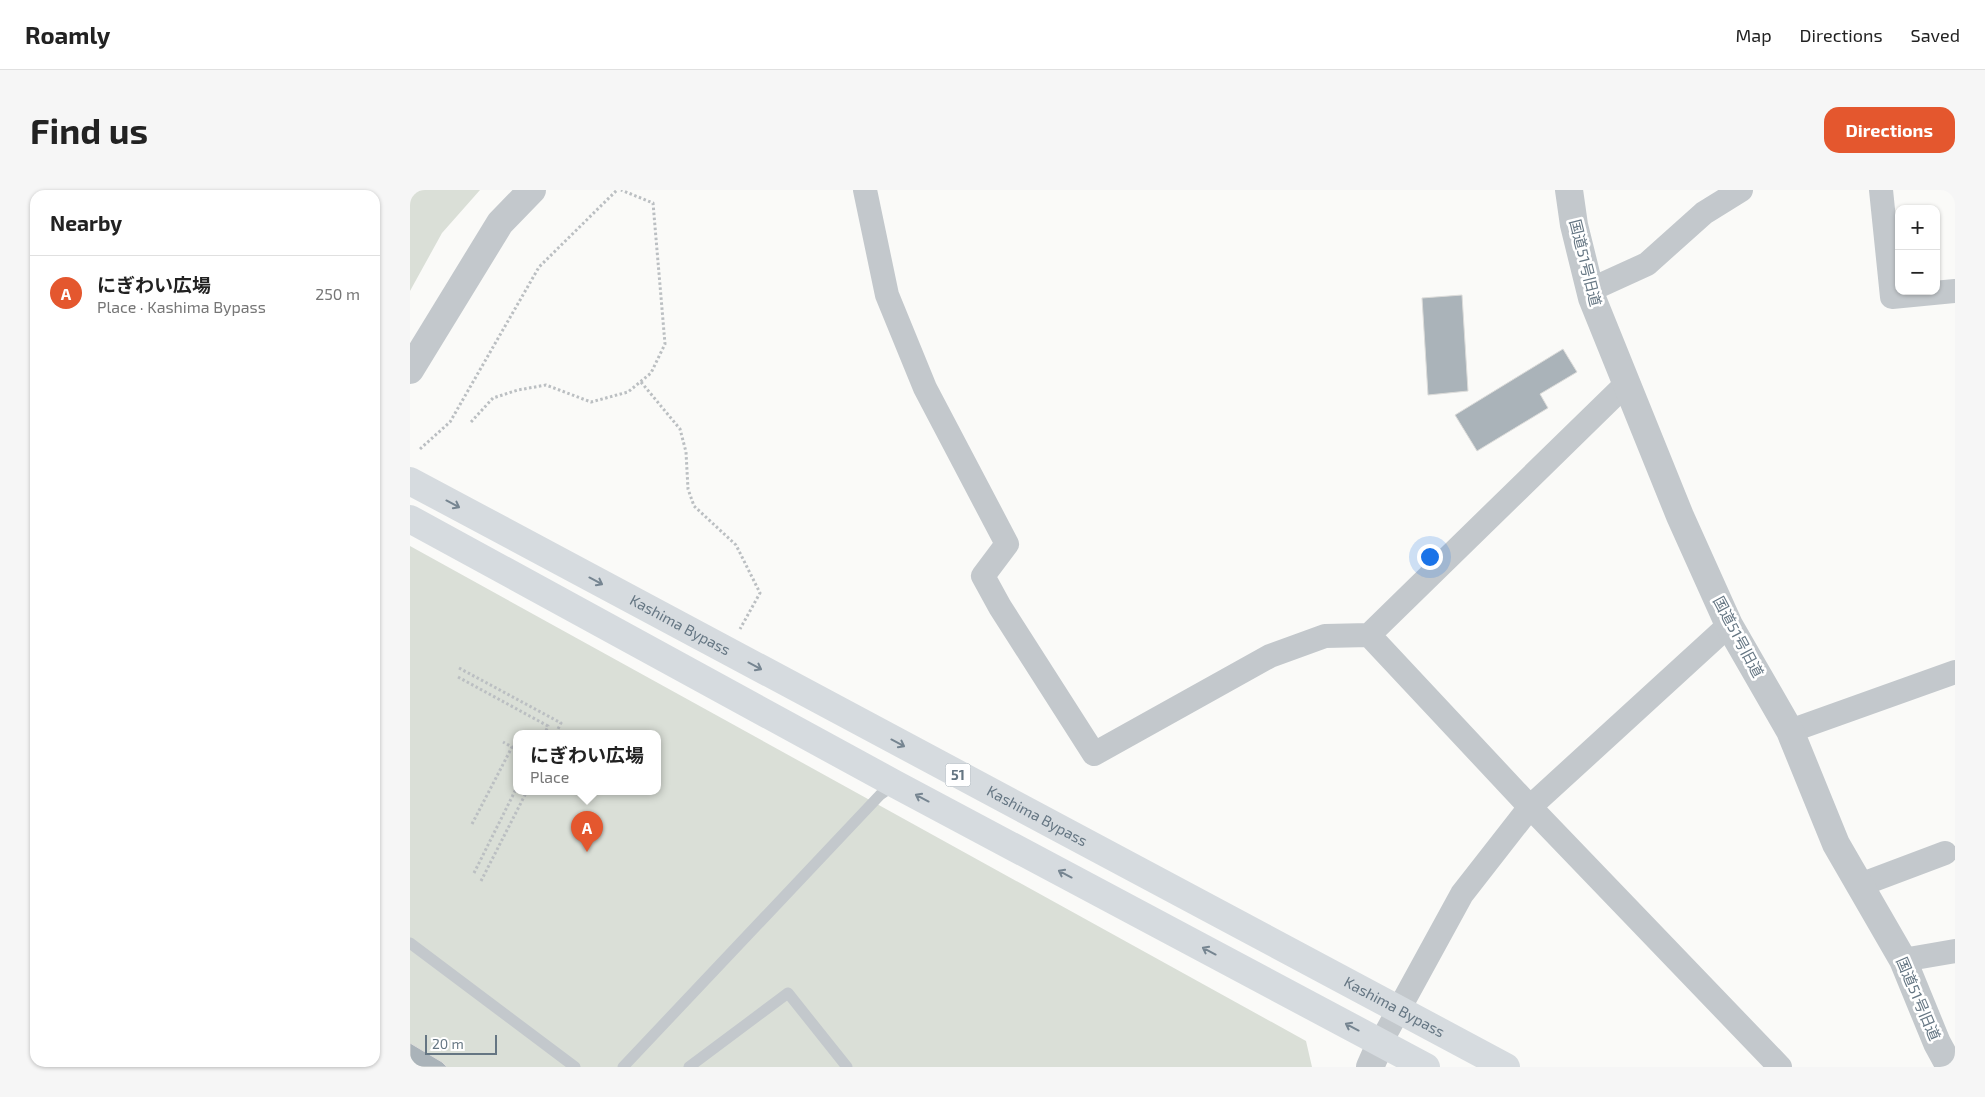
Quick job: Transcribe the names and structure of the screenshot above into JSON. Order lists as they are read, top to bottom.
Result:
{
  "streets": {
    "highway": ["Kashima Bypass", "51"],
    "street": ["国道51号旧道"]
  },
  "scale_bar": "20 m",
  "page": {
    "header": "Roamly",
    "nav": ["Map", "Directions", "Saved"],
    "buttons": "Directions",
    "title": "Find us",
    "heading": "Nearby",
    "map_buttons": ["+", "−"],
    "list": [
      {
        "mark": "A",
        "name": "にぎわい広場",
        "note": "Place · Kashima Bypass",
        "value": "250 m"
      }
    ],
    "popup": ["にぎわい広場", "Place"],
    "pins": "A",
    "scale": "20 m"
  }
}
